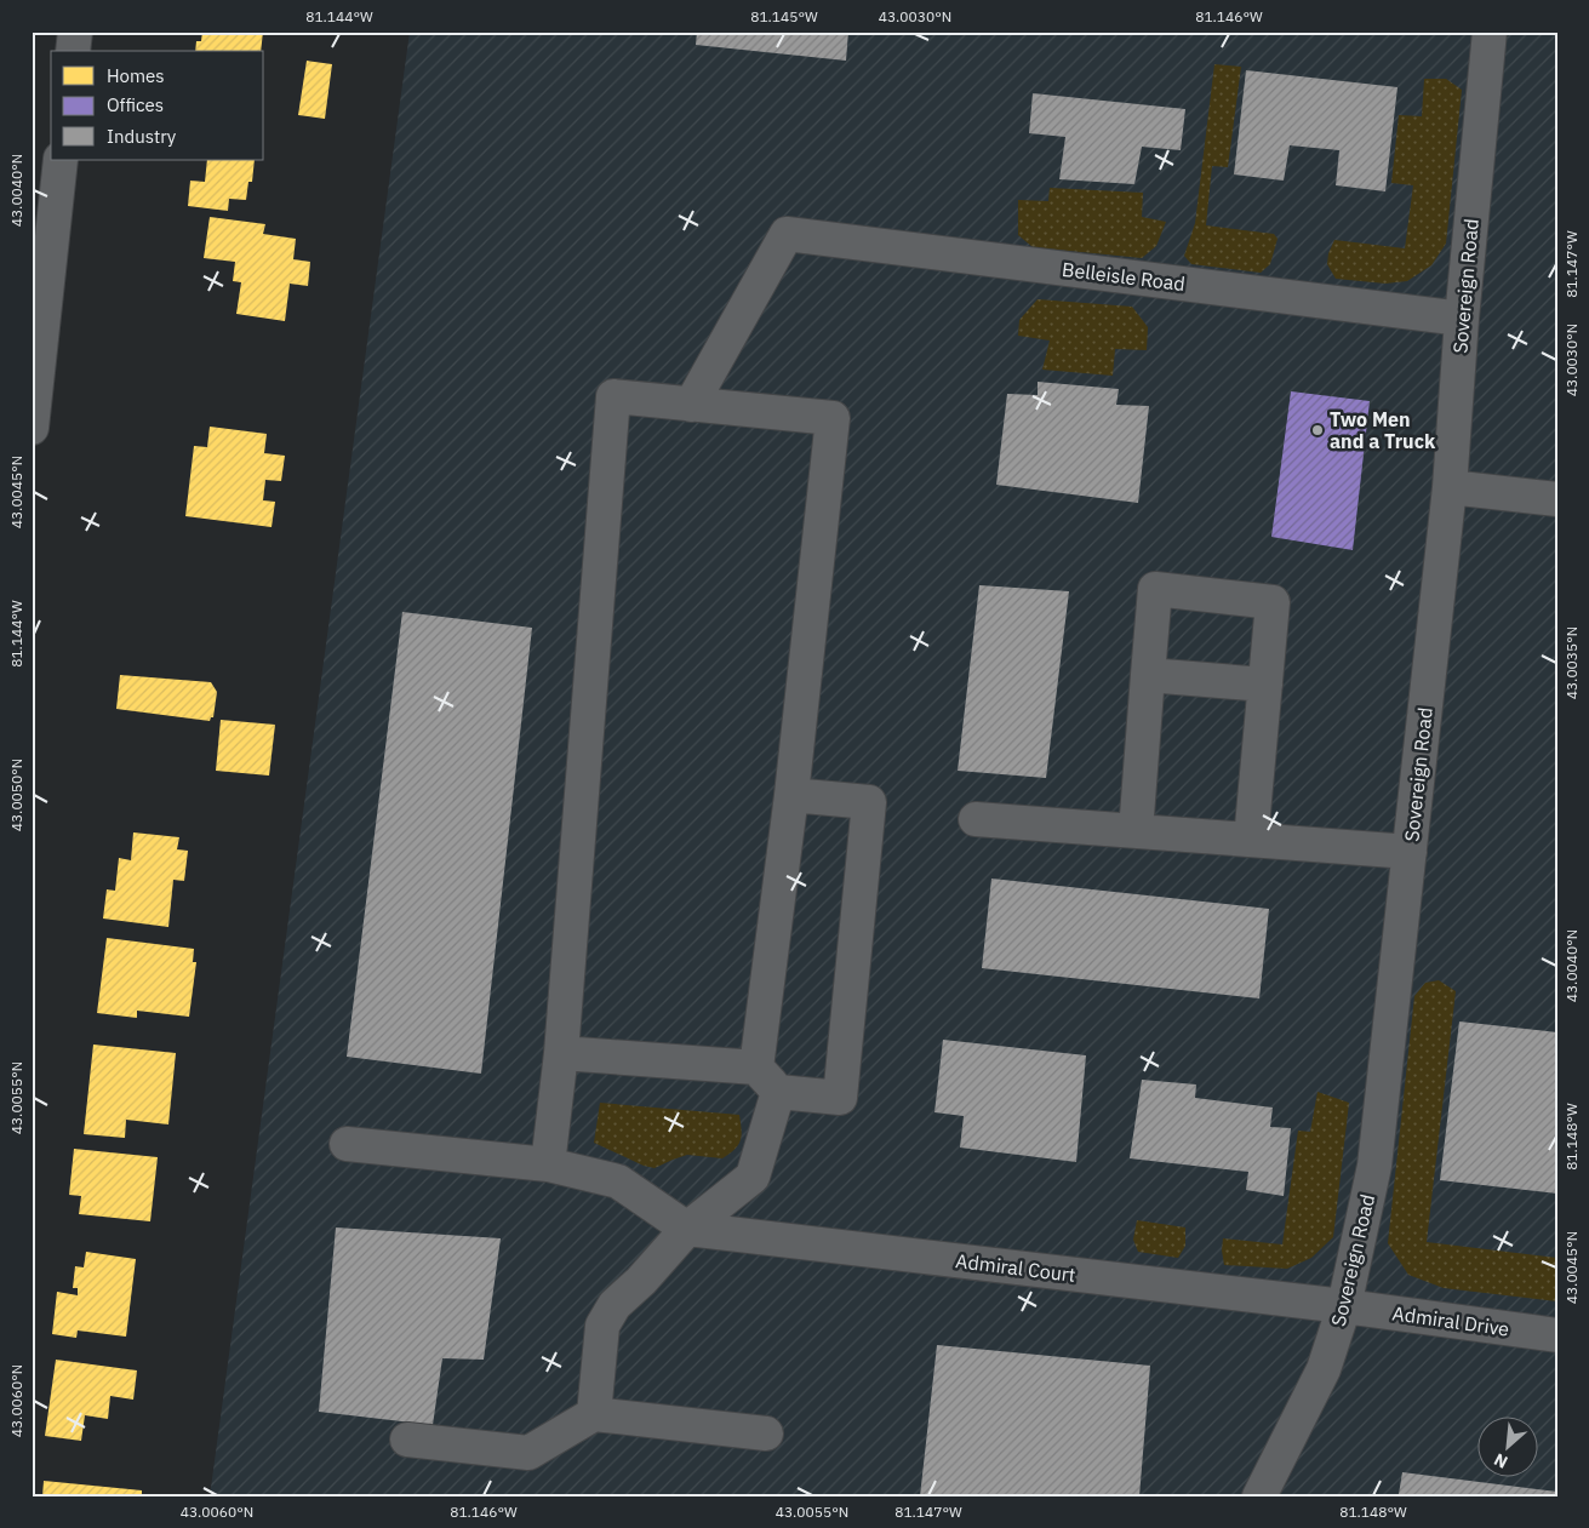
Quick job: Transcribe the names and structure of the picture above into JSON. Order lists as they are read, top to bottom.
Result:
{
  "streets": {
    "street": [
      "Belleisle Road",
      "Sovereign Road",
      "Admiral Court",
      "Admiral Drive"
    ]
  },
  "crossings": [
    ["Belleisle Road", "Sovereign Road"],
    ["Sovereign Road", "Admiral Court"],
    ["Sovereign Road", "Admiral Drive"],
    ["Admiral Court", "Admiral Drive"]
  ],
  "places": ["Two Men and a Truck"],
  "legend": ["Homes", "Offices", "Industry"],
  "north": "bottom left",
  "coordinates": [
    "81.144°W",
    "81.145°W",
    "43.0030°N",
    "81.146°W",
    "43.0040°N",
    "81.147°W",
    "43.0045°N",
    "43.0035°N",
    "43.0050°N",
    "43.0055°N",
    "81.148°W",
    "43.0060°N"
  ]
}
